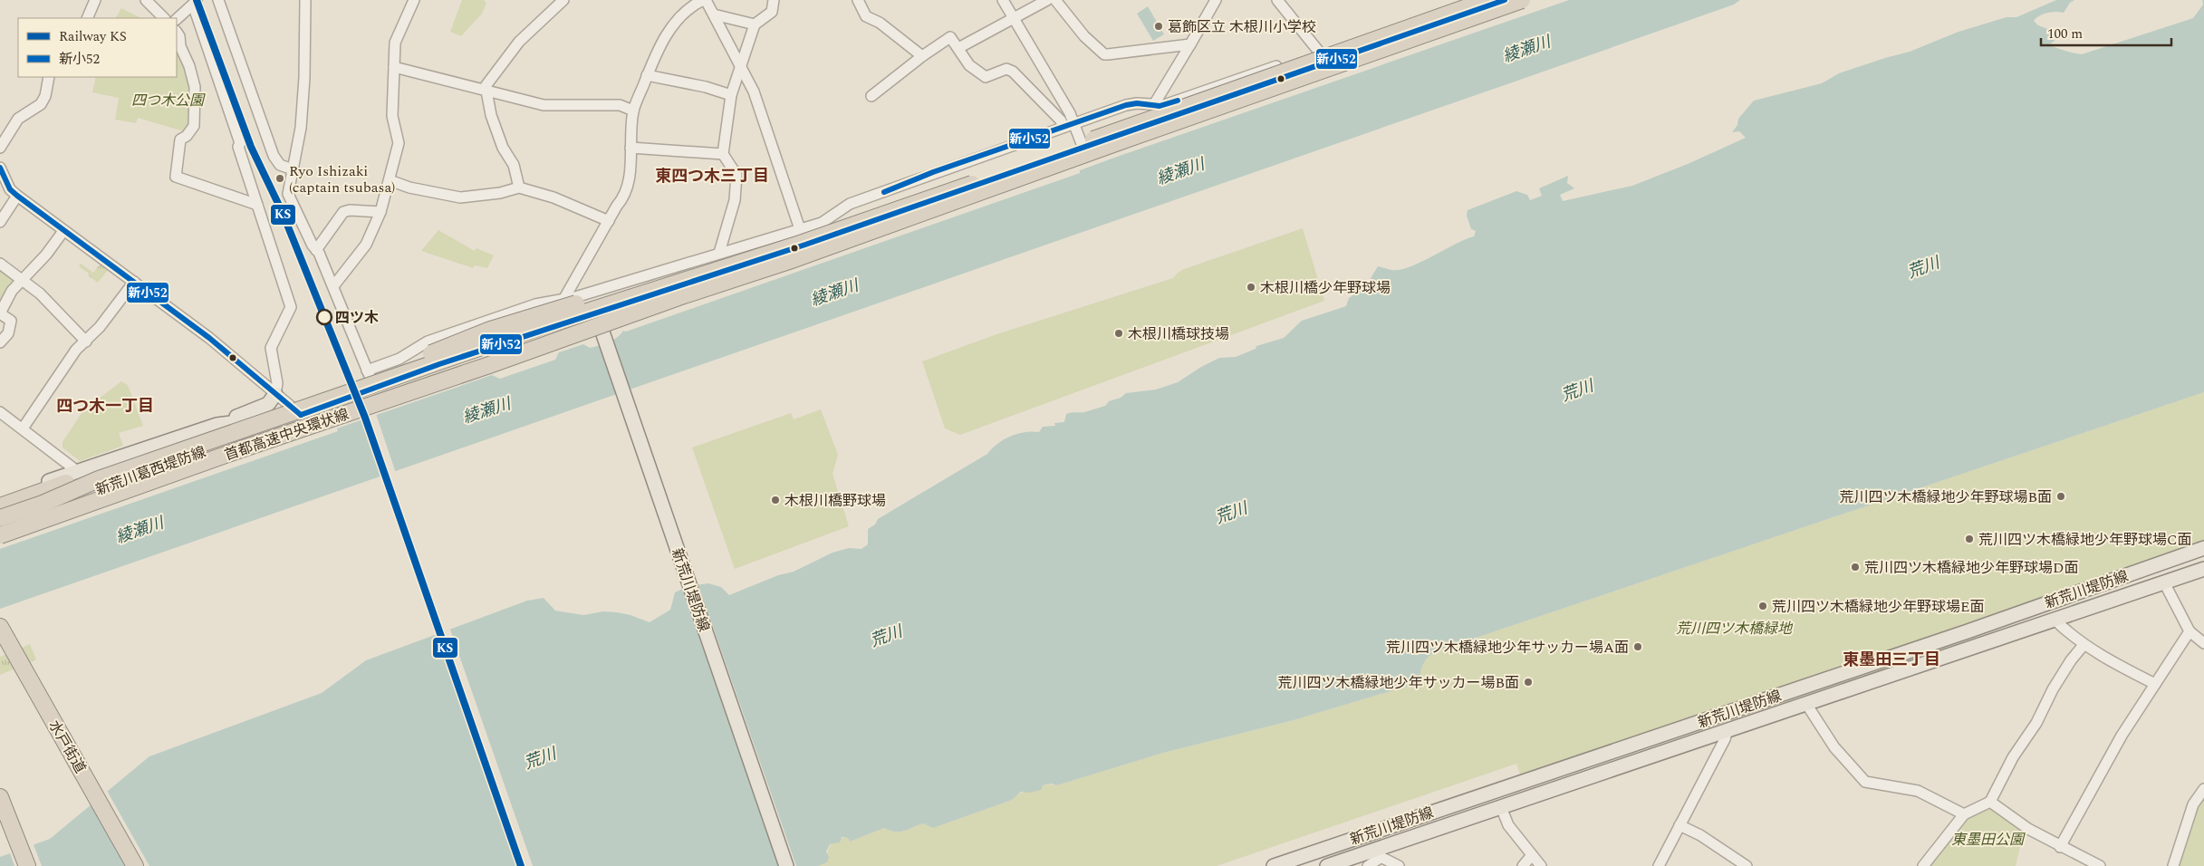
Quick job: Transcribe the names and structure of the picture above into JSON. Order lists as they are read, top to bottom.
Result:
{
  "streets": {
    "highway": ["首都高速中央環状線", "水戸街道"],
    "main road": ["新荒川葛西堤防線", "新荒川堤防線"]
  },
  "crossings": [
    ["首都高速中央環状線", "新荒川葛西堤防線"],
    ["新荒川葛西堤防線", "新荒川堤防線"]
  ],
  "districts": ["東四つ木三丁目", "四つ木一丁目", "東墨田三丁目"],
  "water": ["綾瀬川", "荒川"],
  "parks": ["四つ木公園", "荒川四ツ木橋緑地", "東墨田公園"],
  "places": [
    "葛飾区立 木根川小学校",
    "Ryo Ishizaki (captain tsubasa)",
    "木根川橋少年野球場",
    "四ツ木",
    "木根川橋球技場",
    "荒川四ツ木橋緑地少年野球場B面",
    "木根川橋野球場",
    "荒川四ツ木橋緑地少年野球場C面",
    "荒川四ツ木橋緑地少年野球場D面",
    "荒川四ツ木橋緑地少年野球場E面",
    "荒川四ツ木橋緑地少年サッカー場A面",
    "荒川四ツ木橋緑地少年サッカー場B面"
  ],
  "lines": ["rail line KS", "transit line 新小52"],
  "legend": ["Railway KS", "新小52"],
  "scale_bar": "100 m"
}
